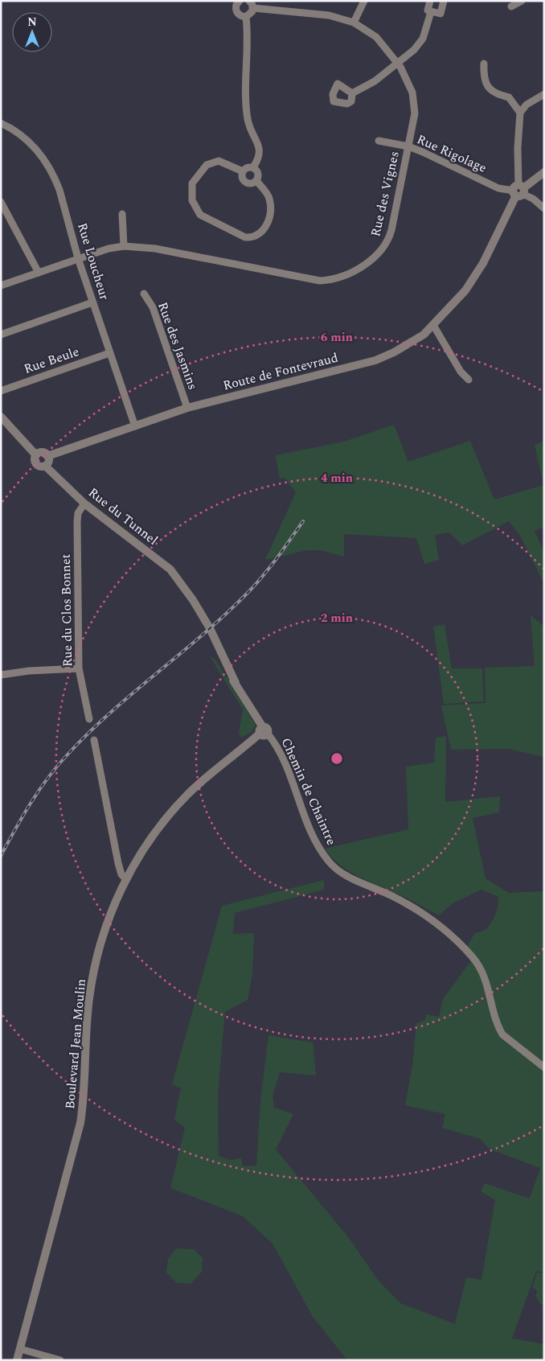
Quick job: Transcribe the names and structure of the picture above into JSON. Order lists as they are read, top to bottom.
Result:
{
  "streets": {
    "street": [
      "Rue Rigolage",
      "Rue des Vignes",
      "Rue Loucheur",
      "Rue des Jasmins",
      "Rue Beule",
      "Route de Fontevraud",
      "Rue du Tunnel",
      "Rue du Clos Bonnet",
      "Chemin de Chaintre",
      "Boulevard Jean Moulin"
    ]
  },
  "crossings": [
    ["Rue Rigolage", "Rue des Vignes"],
    ["Rue Rigolage", "Route de Fontevraud"],
    ["Rue des Vignes", "Rue Loucheur"],
    ["Rue Loucheur", "Rue Beule"],
    ["Rue Loucheur", "Route de Fontevraud"],
    ["Rue des Jasmins", "Route de Fontevraud"],
    ["Route de Fontevraud", "Rue du Tunnel"],
    ["Rue du Tunnel", "Rue du Clos Bonnet"],
    ["Rue du Tunnel", "Chemin de Chaintre"],
    ["Rue du Tunnel", "Boulevard Jean Moulin"],
    ["Chemin de Chaintre", "Boulevard Jean Moulin"]
  ],
  "north": "top",
  "rings": ["6 min", "4 min", "2 min"]
}
